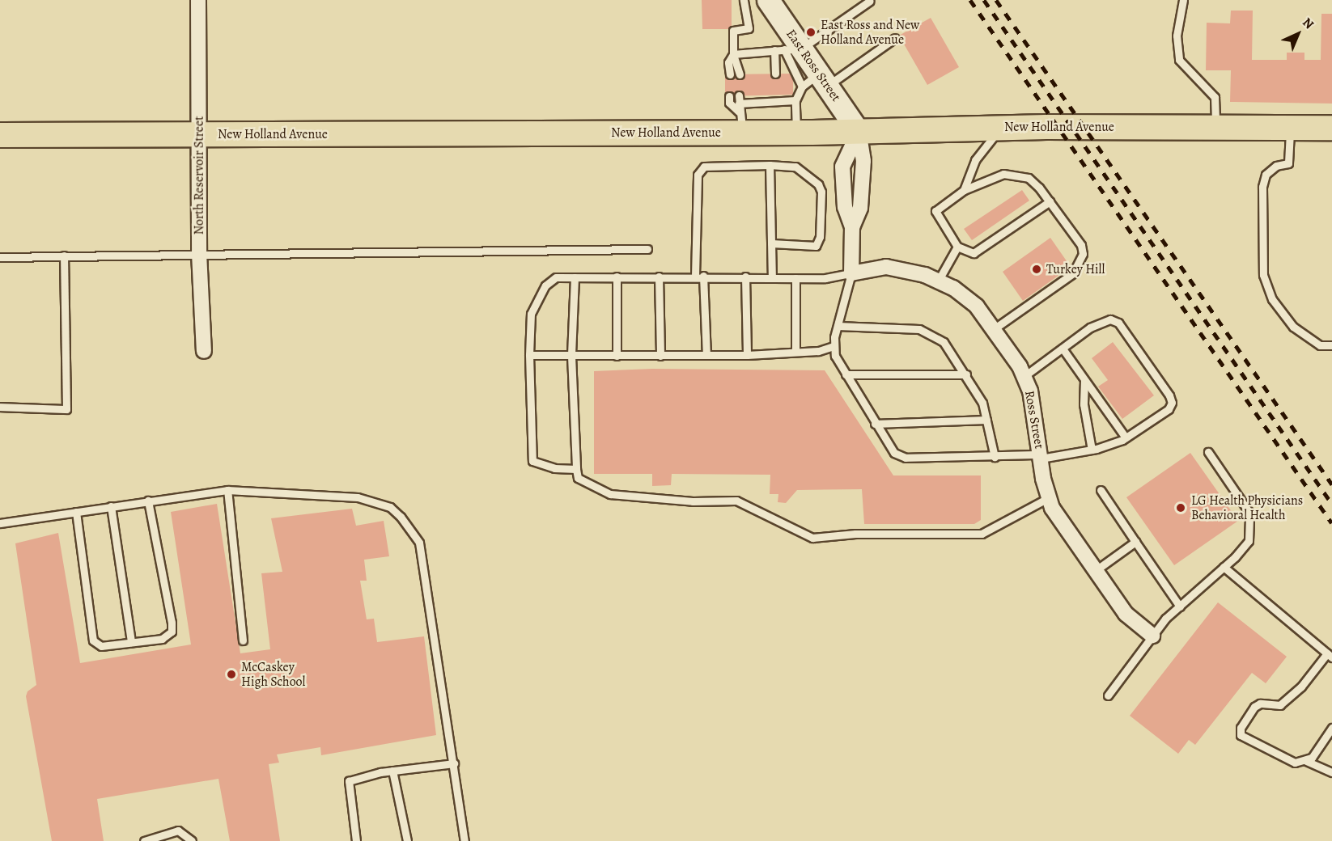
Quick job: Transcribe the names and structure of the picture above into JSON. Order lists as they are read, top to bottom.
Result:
{
  "streets": {
    "main road": ["New Holland Avenue"],
    "street": ["East Ross Street", "North Reservoir Street", "Ross Street"]
  },
  "crossings": [
    ["East Ross Street", "New Holland Avenue"],
    ["New Holland Avenue", "North Reservoir Street"]
  ],
  "places": [
    "East Ross and New Holland Avenue",
    "Turkey Hill",
    "LG Health Physicians Behavioral Health",
    "McCaskey High School"
  ],
  "north": "top right"
}
